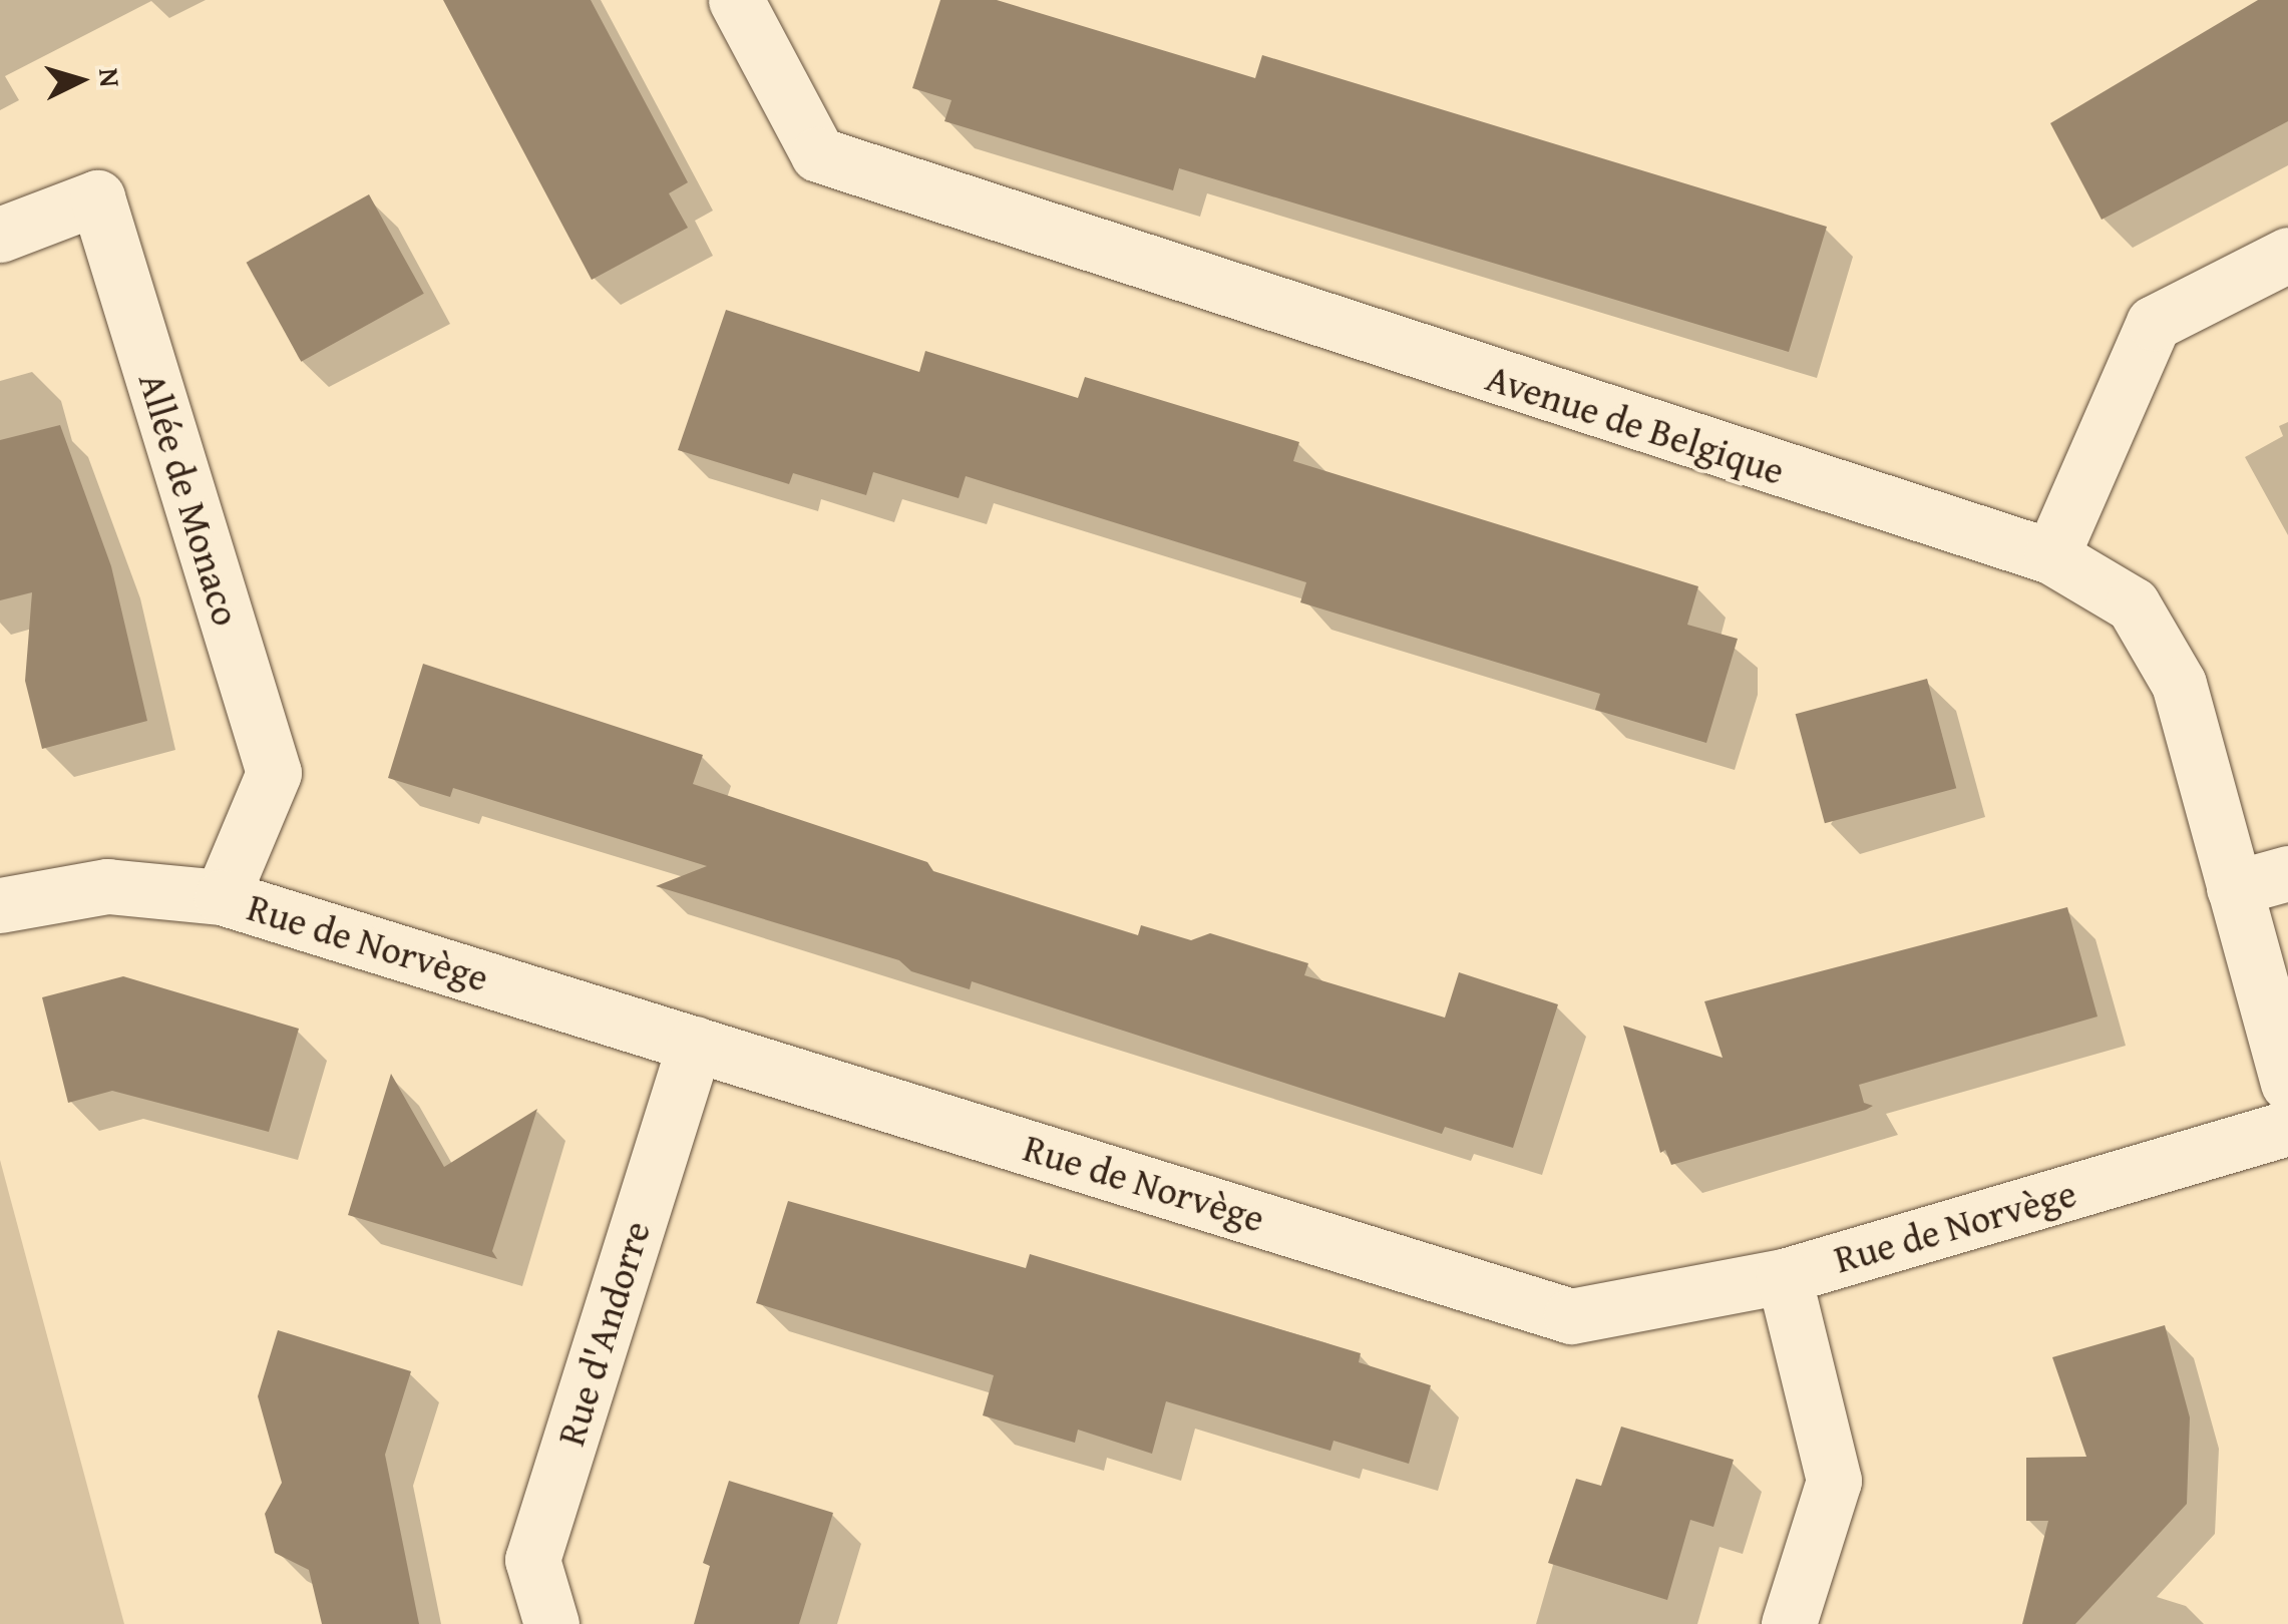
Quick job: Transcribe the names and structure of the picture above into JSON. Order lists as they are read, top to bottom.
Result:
{
  "streets": {
    "street": [
      "Avenue de Belgique",
      "Allée de Monaco",
      "Rue de Norvège",
      "Rue d'Andorre"
    ]
  },
  "crossings": [
    ["Allée de Monaco", "Rue de Norvège"],
    ["Rue de Norvège", "Rue d'Andorre"]
  ],
  "north": "right"
}
